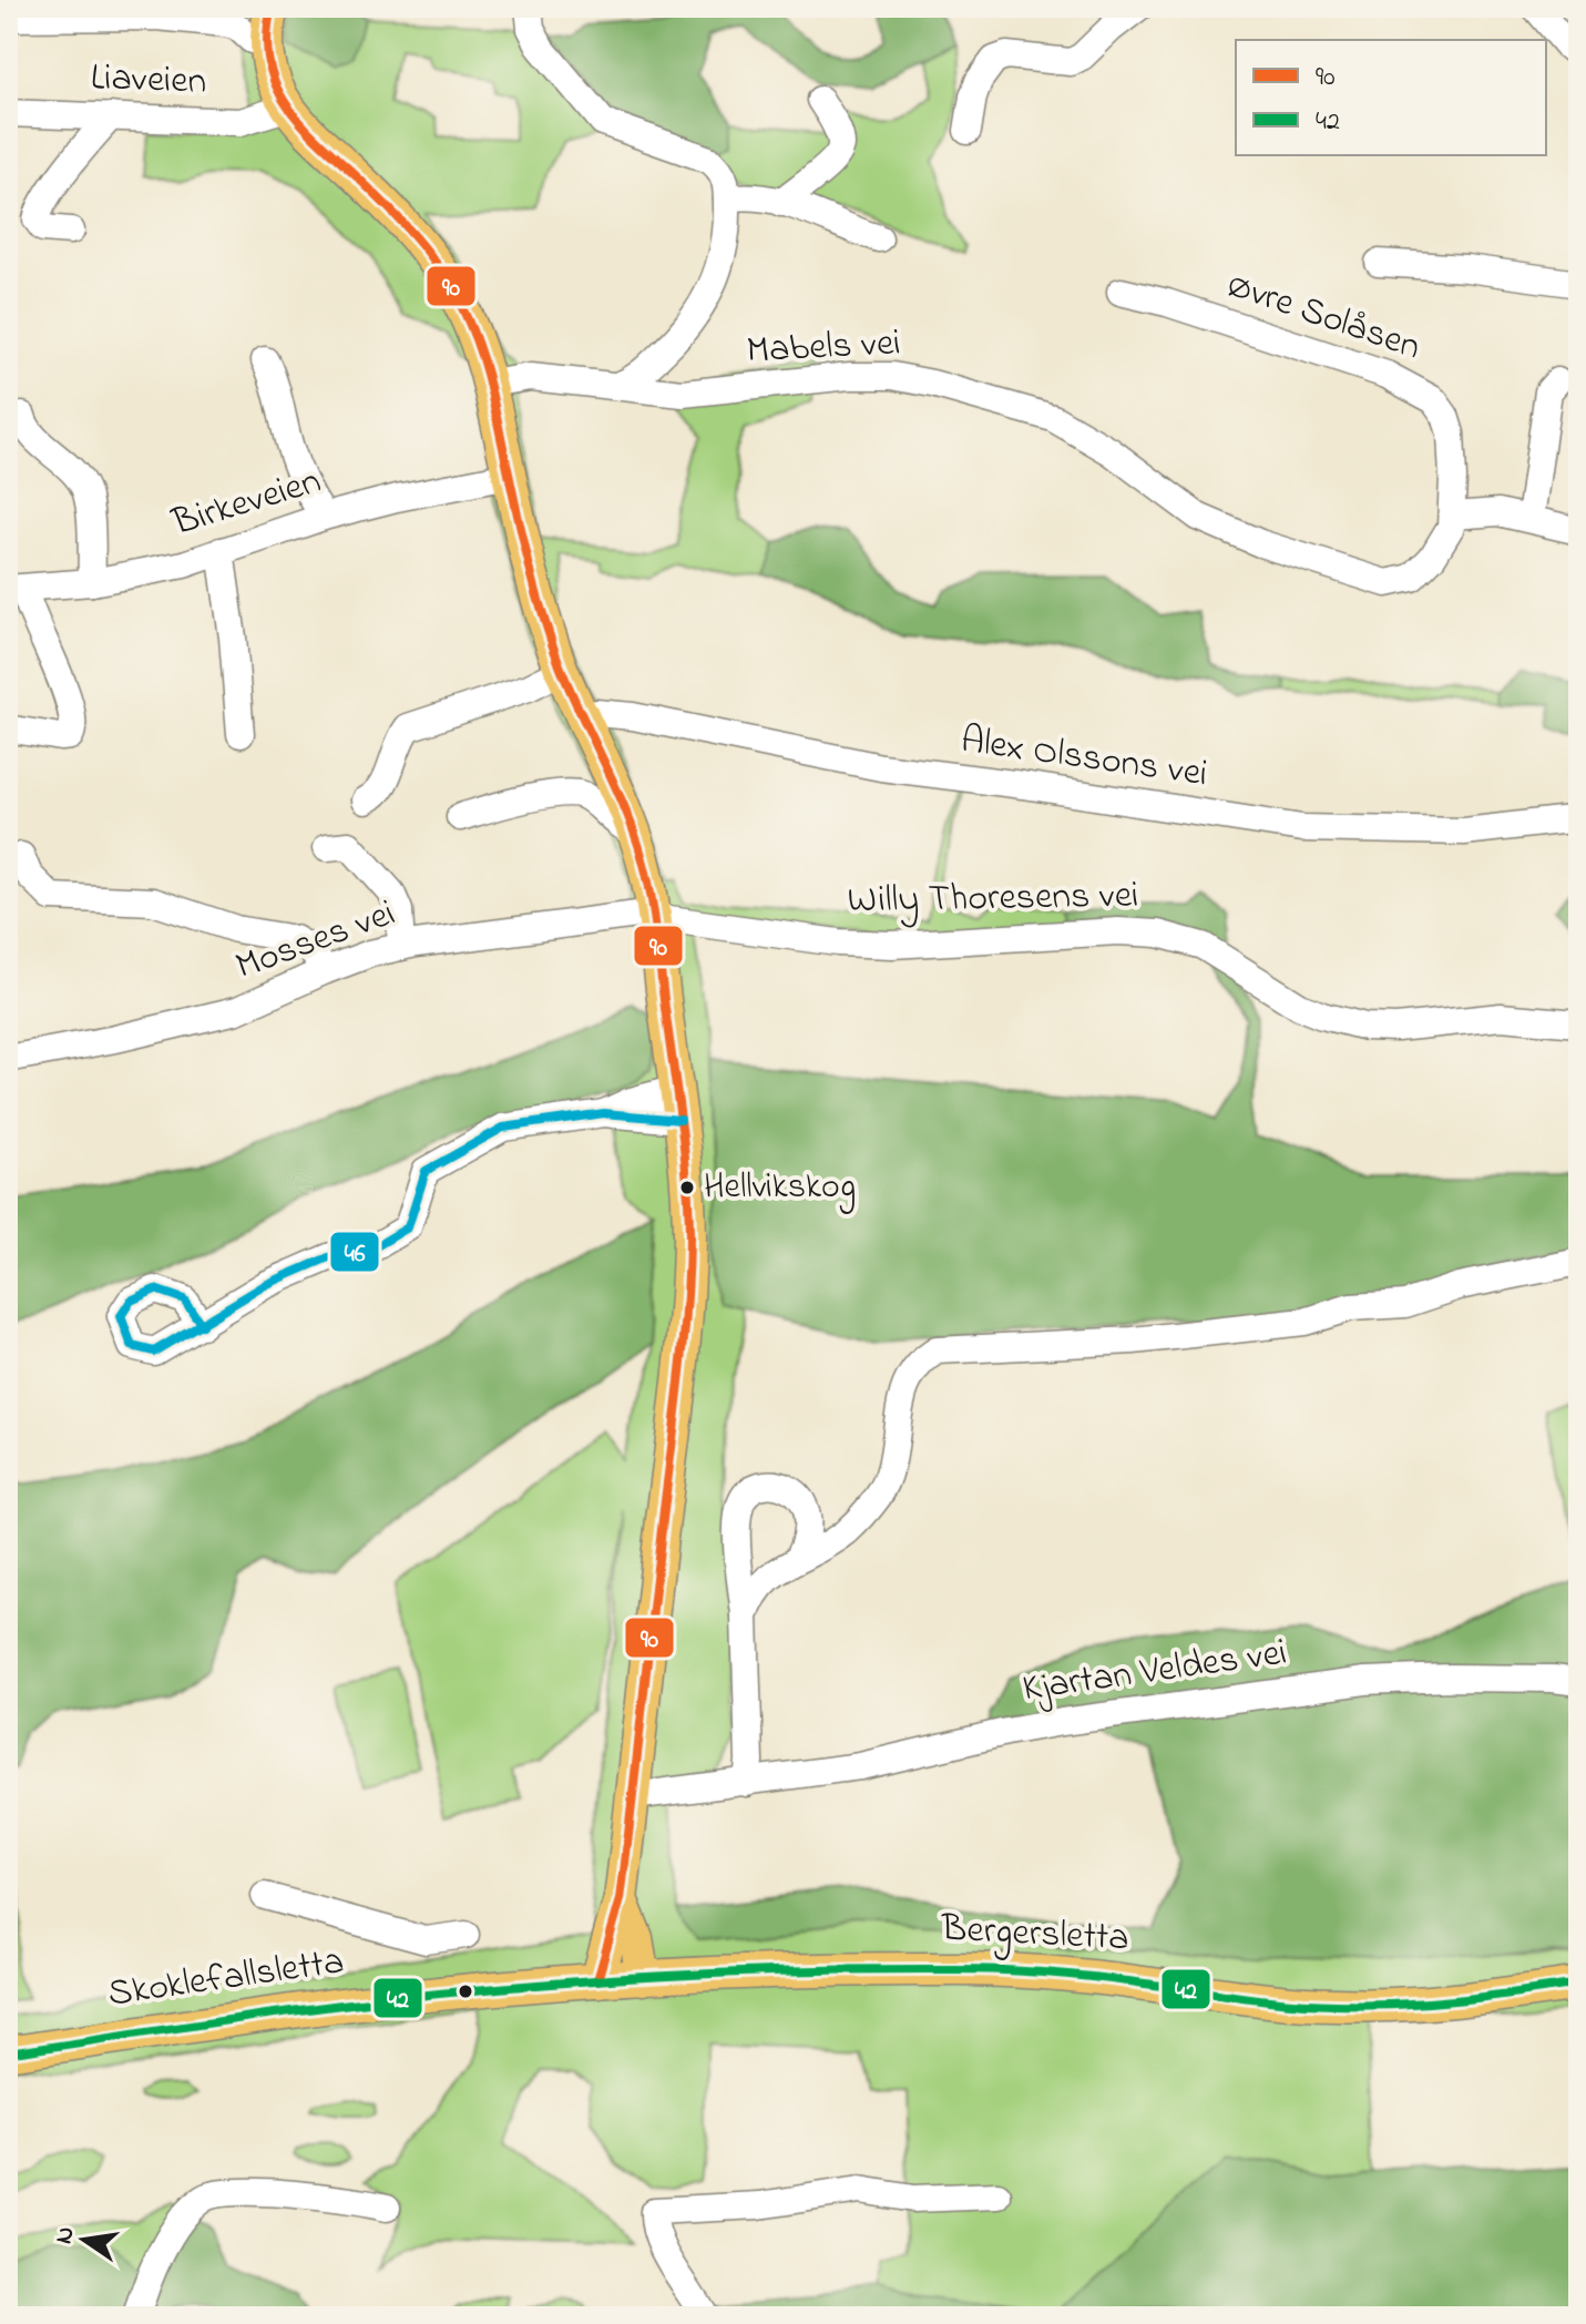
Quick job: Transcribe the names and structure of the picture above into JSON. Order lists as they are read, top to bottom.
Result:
{
  "streets": {
    "main road": ["Bergersletta", "Skoklefallsletta"],
    "street": [
      "Liaveien",
      "Øvre Solåsen",
      "Mabels vei",
      "Birkeveien",
      "Alex Olssons vei",
      "Willy Thoresens vei",
      "Mosses vei",
      "Kjartan Veldes vei"
    ]
  },
  "crossings": [
    ["Øvre Solåsen", "Mabels vei"],
    ["Willy Thoresens vei", "Mosses vei"],
    ["Bergersletta", "Skoklefallsletta"]
  ],
  "places": ["Hellvikskog"],
  "lines": ["transit line 90", "transit line 46", "transit line 42"],
  "legend": ["90", "42"],
  "north": "left"
}
